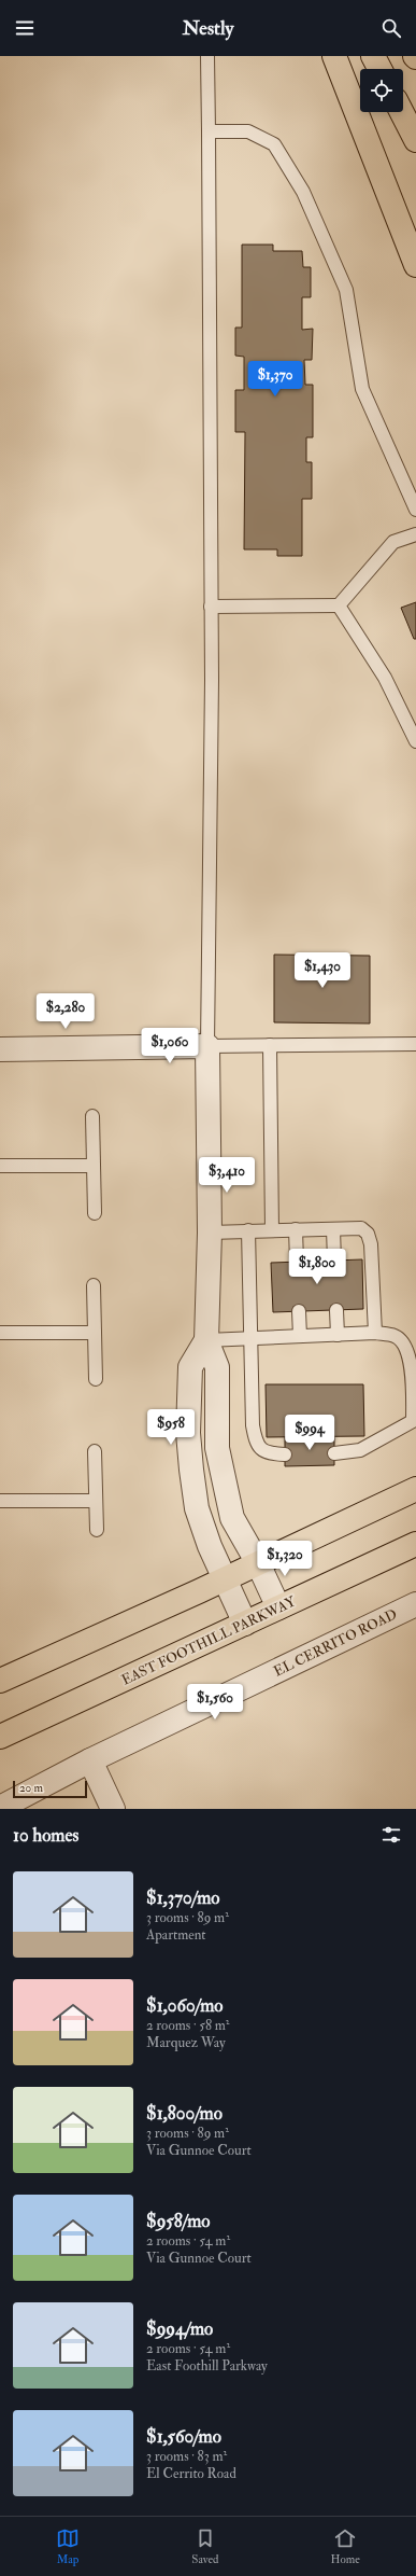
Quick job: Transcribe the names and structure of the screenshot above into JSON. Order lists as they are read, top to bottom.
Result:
{
  "streets": {
    "main road": ["EAST FOOTHILL PARKWAY"],
    "street": ["EL CERRITO ROAD"]
  },
  "scale_bar": "20 m",
  "page": {
    "header": "Nestly",
    "price": [
      "$1,370",
      "$1,430",
      "$2,280",
      "$1,060",
      "$3,410",
      "$1,800",
      "$958",
      "$994",
      "$1,320",
      "$1,560"
    ],
    "scale": "20 m",
    "heading": "10 homes",
    "list": [
      {
        "name": "$1,370/mo",
        "note": "3 rooms · 89 m² · Apartment"
      },
      {
        "name": "$1,060/mo",
        "note": "2 rooms · 58 m² · Marquez Way"
      },
      {
        "name": "$1,800/mo",
        "note": "3 rooms · 89 m² · Via Gunnoe Court"
      },
      {
        "name": "$958/mo",
        "note": "2 rooms · 54 m² · Via Gunnoe Court"
      },
      {
        "name": "$994/mo",
        "note": "2 rooms · 54 m² · East Foothill Parkway"
      },
      {
        "name": "$1,560/mo",
        "note": "3 rooms · 83 m² · El Cerrito Road"
      }
    ],
    "tabs": ["Map", "Saved", "Home"]
  }
}
